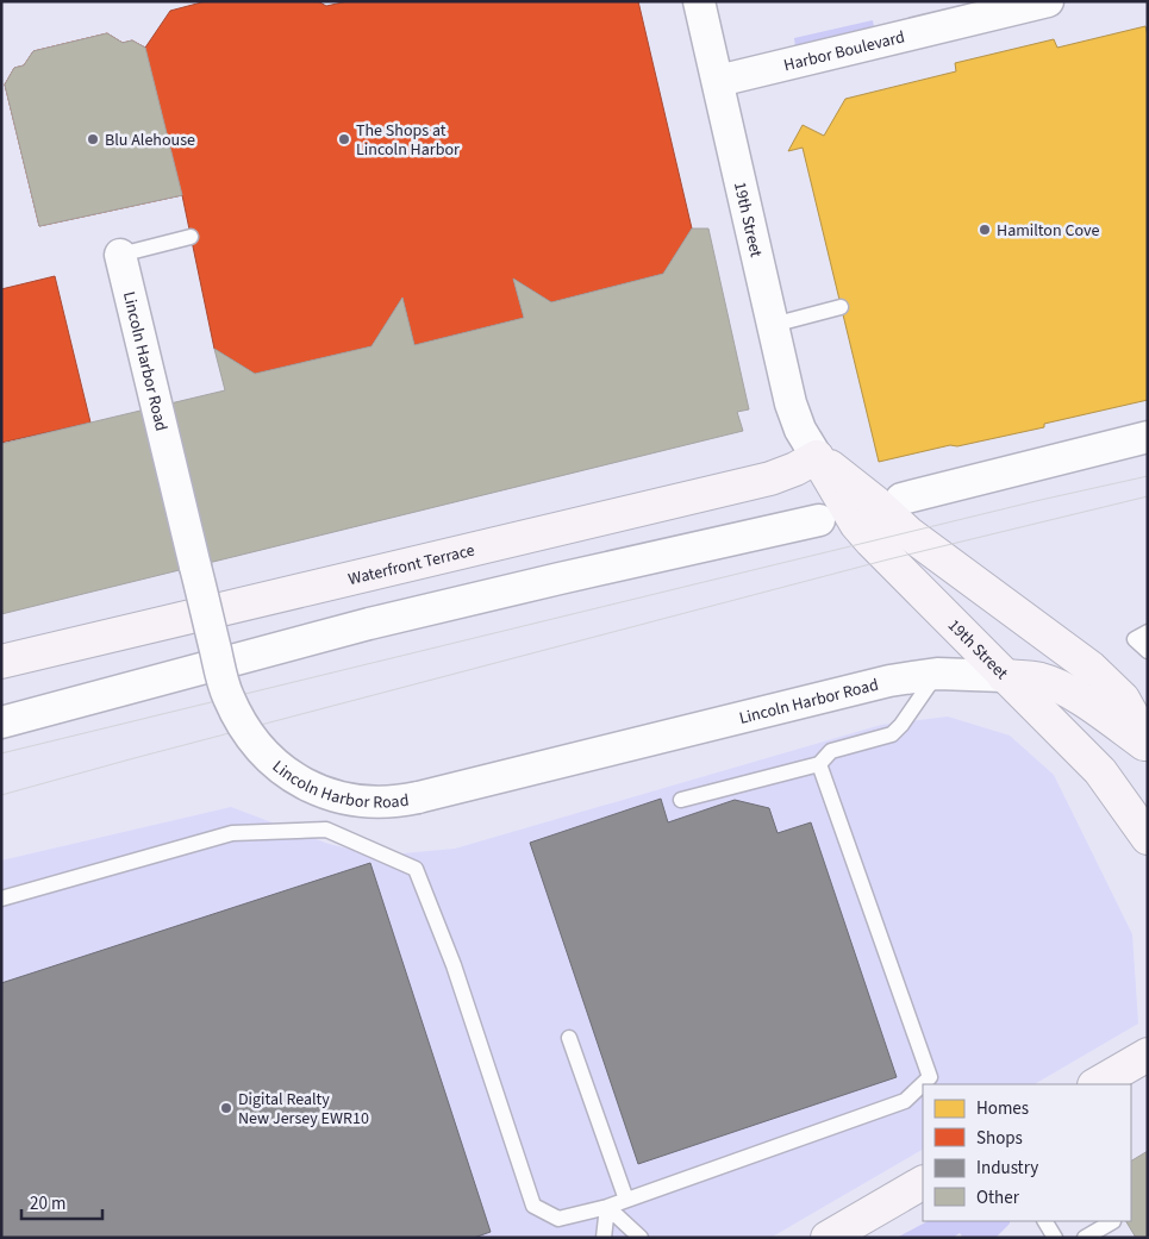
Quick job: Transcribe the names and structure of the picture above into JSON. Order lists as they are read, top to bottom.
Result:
{
  "streets": {
    "street": [
      "Harbor Boulevard",
      "19th Street",
      "Lincoln Harbor Road",
      "Waterfront Terrace"
    ]
  },
  "crossings": [
    ["Harbor Boulevard", "19th Street"],
    ["19th Street", "Lincoln Harbor Road"],
    ["19th Street", "Waterfront Terrace"]
  ],
  "places": [
    "Blu Alehouse",
    "The Shops at Lincoln Harbor",
    "Hamilton Cove",
    "Digital Realty New Jersey EWR10"
  ],
  "legend": [
    "Homes",
    "Shops",
    "Industry",
    "Other"
  ],
  "scale_bar": "20 m"
}
